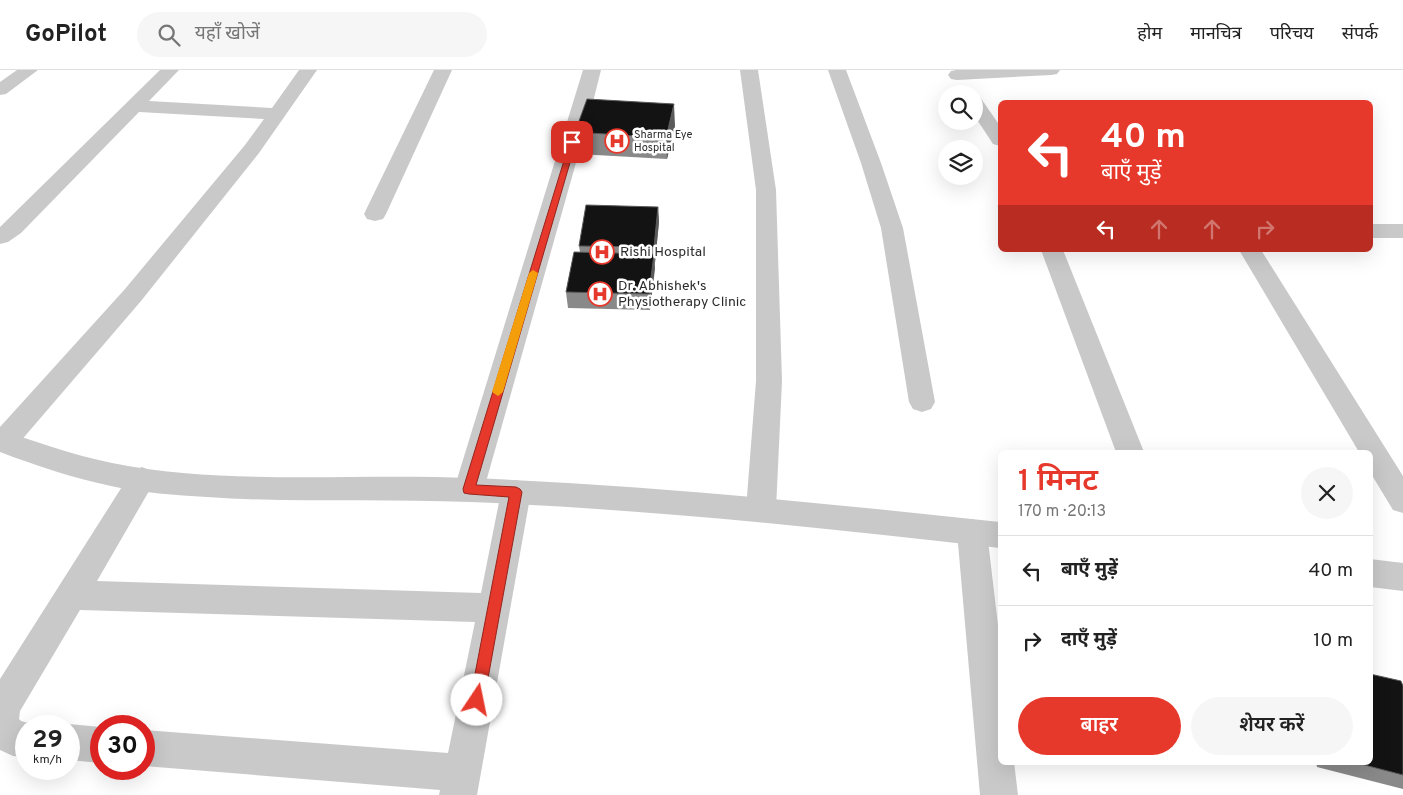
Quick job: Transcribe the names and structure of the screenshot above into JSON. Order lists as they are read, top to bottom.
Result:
{
  "places": {
    "hospital": ["Sharma Eye Hospital", "Rishi Hospital", "Dr. Abhishek's Physiotherapy Clinic"]
  },
  "page": {
    "header": "GoPilot",
    "search": "यहाँ खोजें",
    "nav": [
      "होम",
      "मानचित्र",
      "परिचय",
      "संपर्क"
    ],
    "turn": ["40 m", "बाएँ मुड़ें"],
    "heading": ["1 मिनट", "170 m · 20:13"],
    "list": [
      {
        "name": "बाएँ मुड़ें",
        "value": "40 m"
      },
      {
        "name": "दाएँ मुड़ें",
        "value": "10 m"
      }
    ],
    "buttons": ["बाहर", "शेयर करें"],
    "speed": "29 km/h",
    "limit": "30"
  }
}
